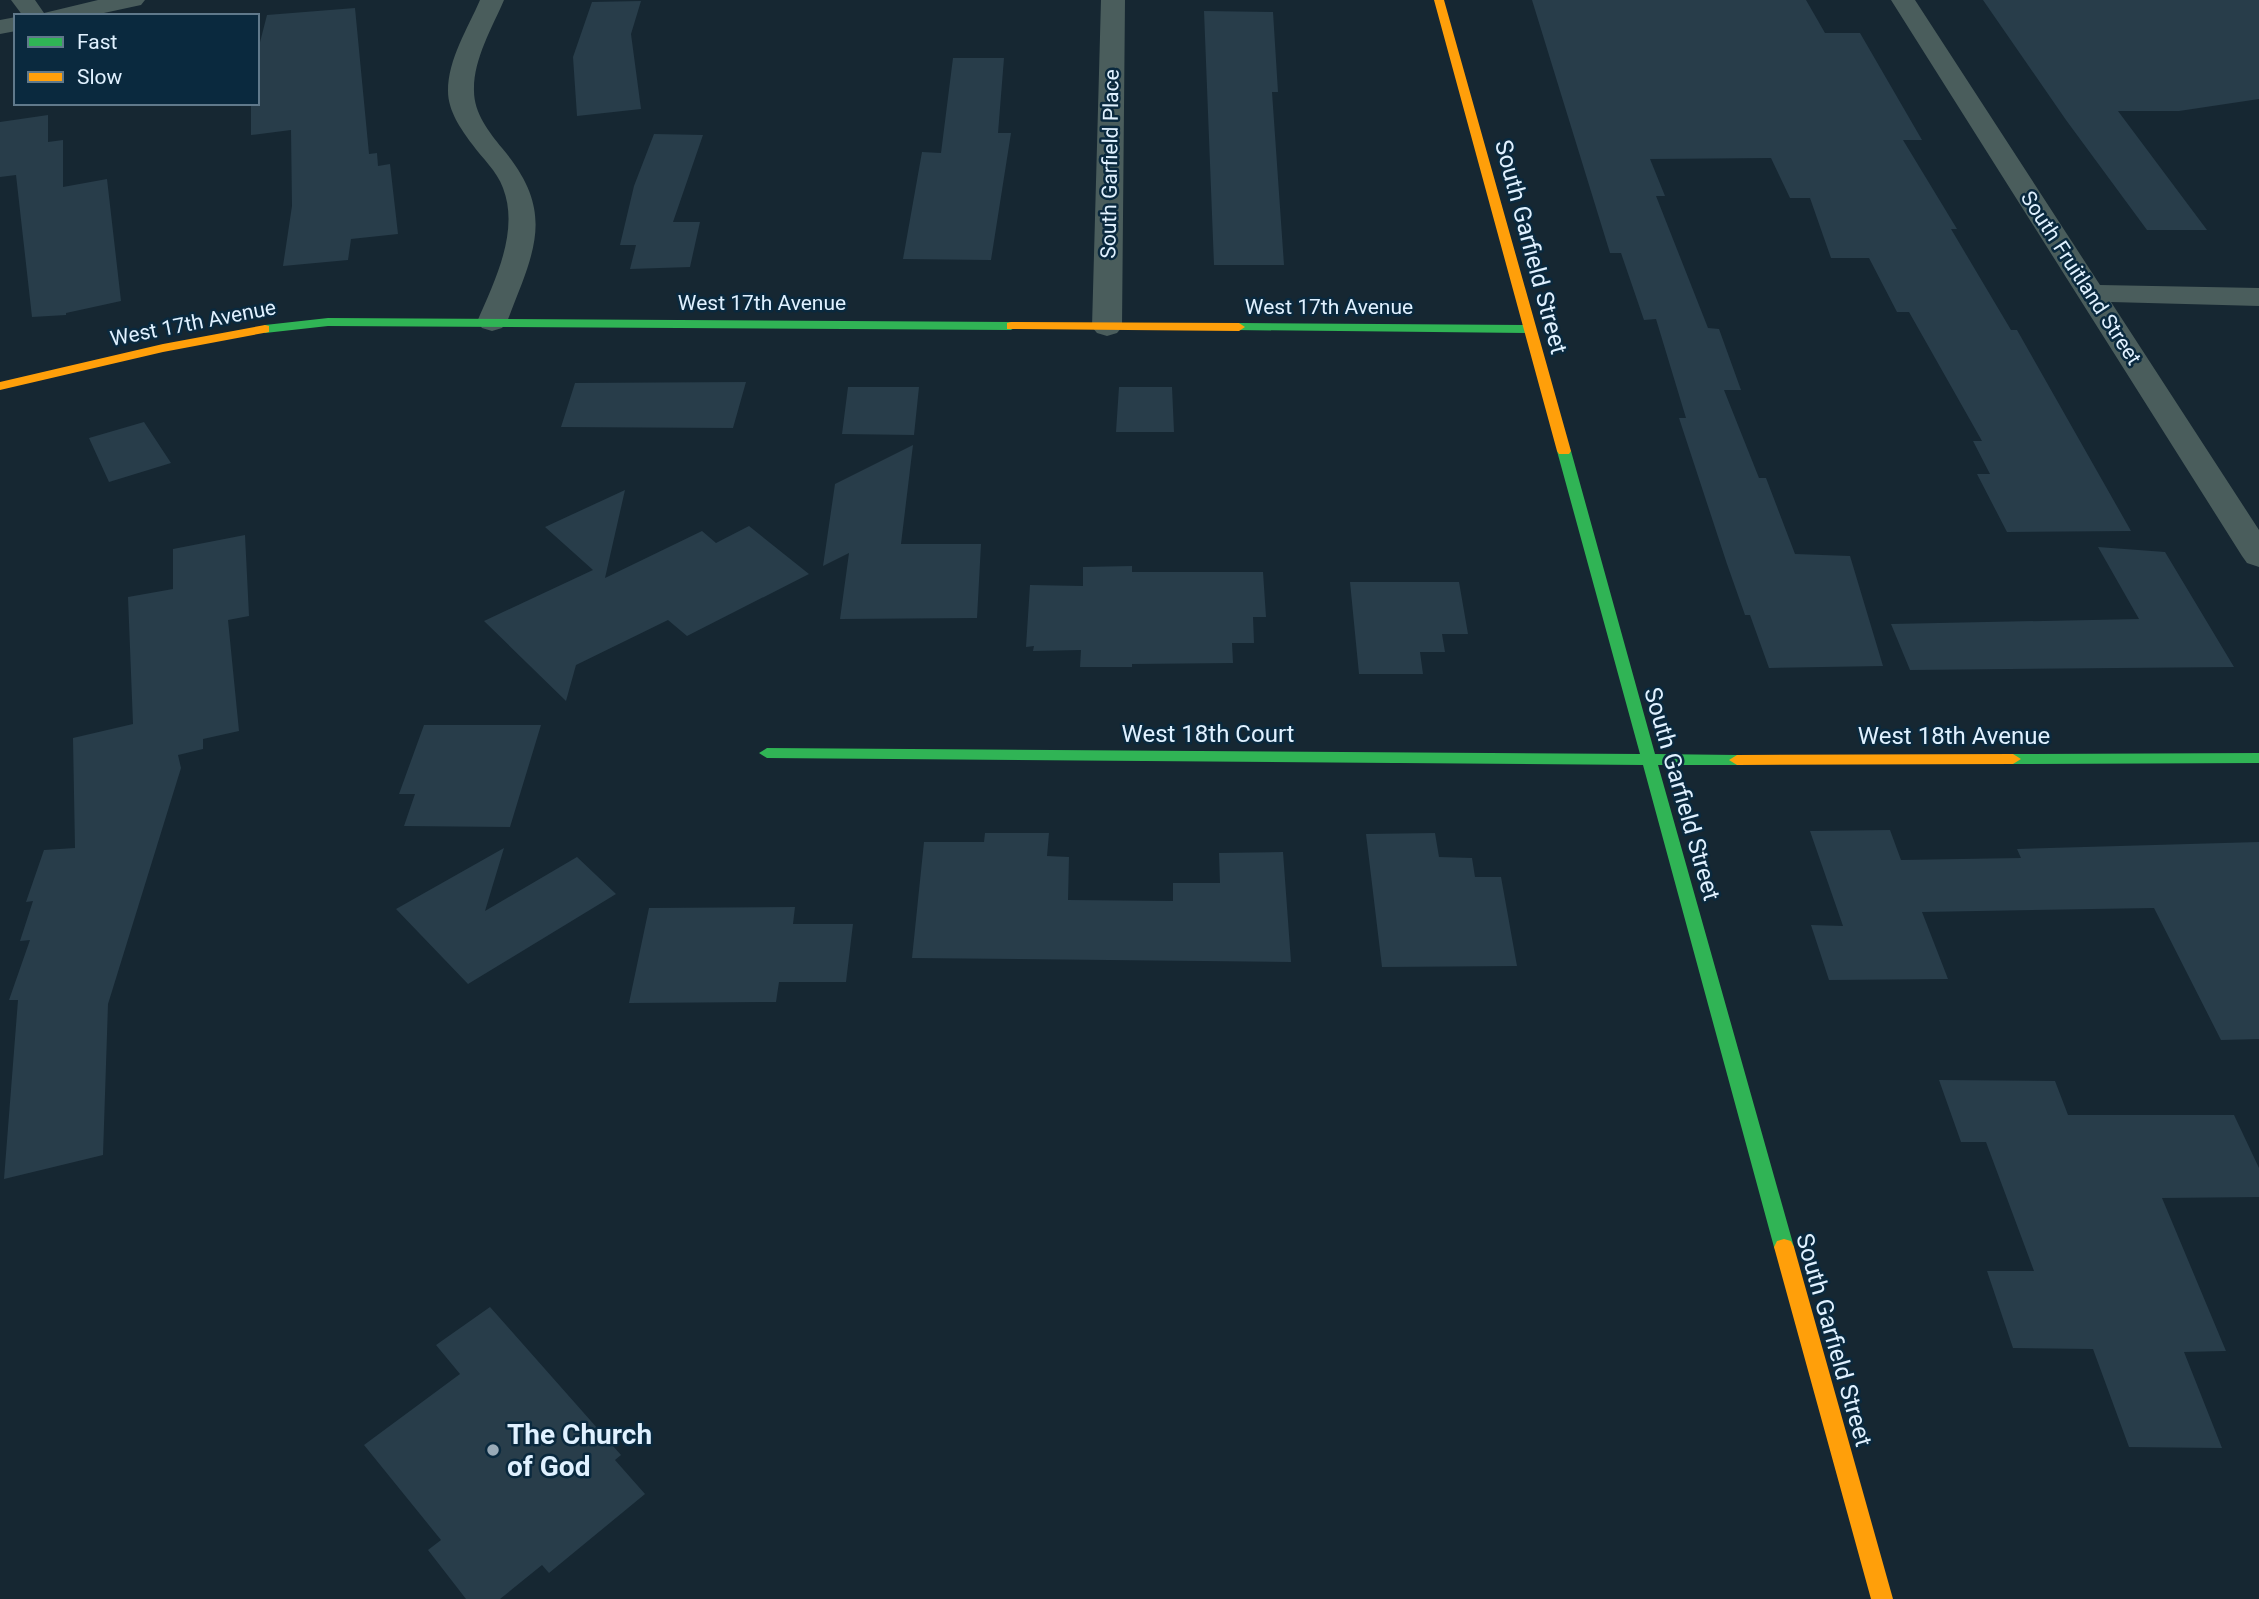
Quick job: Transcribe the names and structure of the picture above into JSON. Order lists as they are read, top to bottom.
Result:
{
  "streets": {
    "street": [
      "South Garfield Place",
      "South Garfield Street",
      "South Fruitland Street",
      "West 17th Avenue",
      "West 18th Court",
      "West 18th Avenue"
    ]
  },
  "crossings": [
    ["South Garfield Place", "West 17th Avenue"],
    ["South Garfield Street", "West 17th Avenue"],
    ["South Garfield Street", "West 18th Court"],
    ["South Garfield Street", "West 18th Avenue"],
    ["West 18th Court", "West 18th Avenue"]
  ],
  "places": ["The Church of God"],
  "legend": ["Fast", "Slow"]
}
